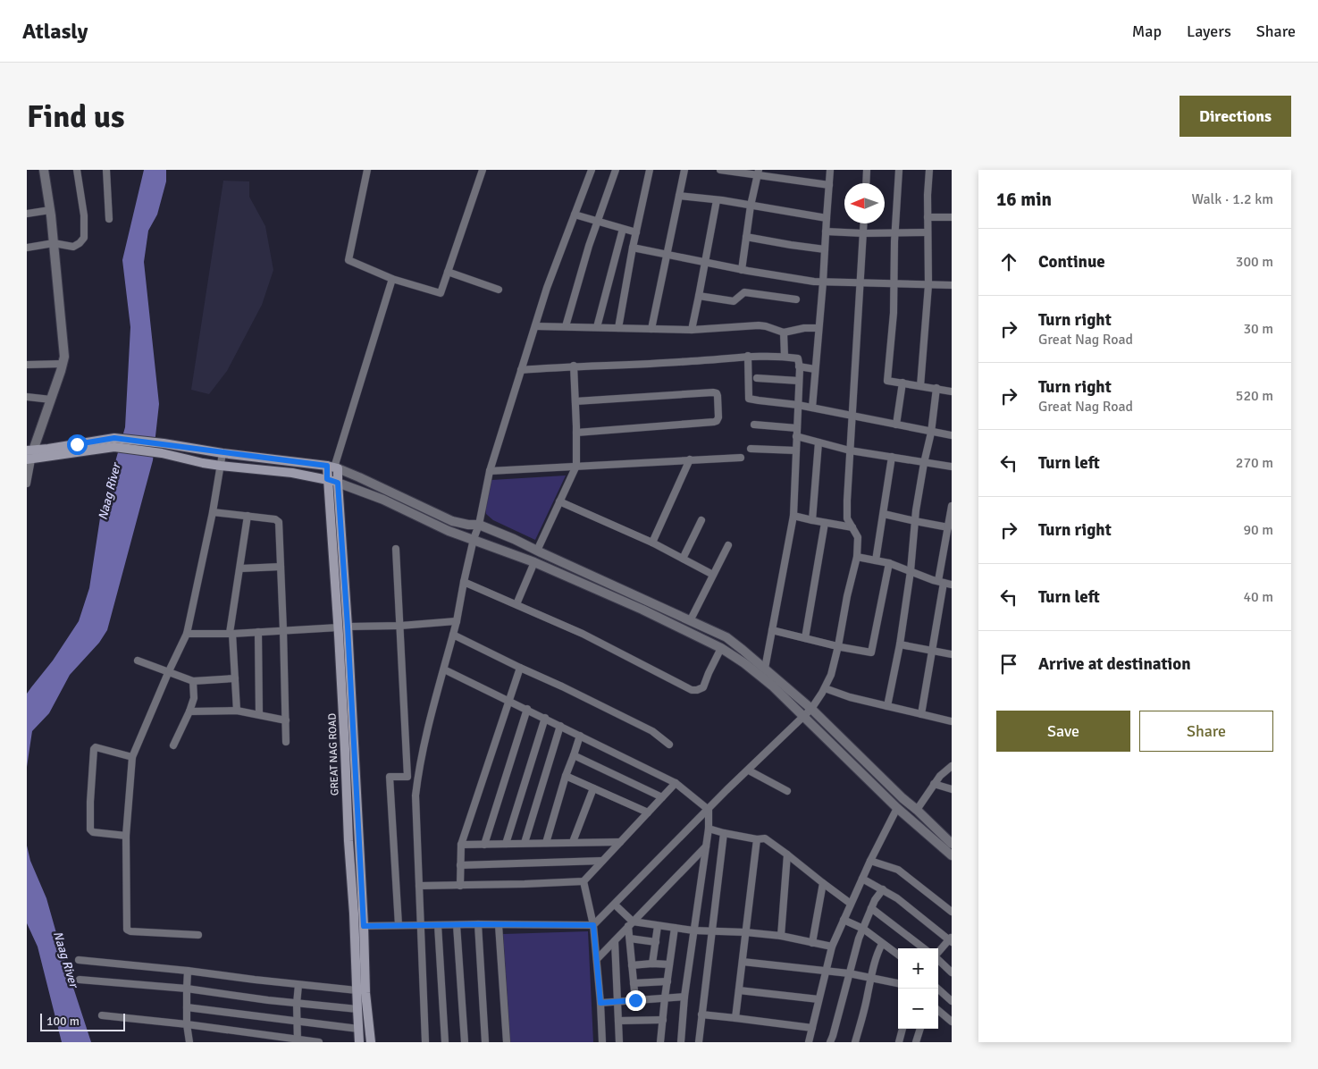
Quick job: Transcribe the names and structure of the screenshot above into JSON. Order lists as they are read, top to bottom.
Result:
{
  "streets": {
    "main road": ["GREAT NAG ROAD"]
  },
  "water": ["Naag River"],
  "scale_bar": "100 m",
  "north": "left",
  "page": {
    "header": "Atlasly",
    "nav": ["Map", "Layers", "Share"],
    "buttons": [
      "Directions",
      ["Save", "Share"]
    ],
    "title": "Find us",
    "heading": ["16 min", "Walk · 1.2 km"],
    "list": [
      ["Continue", "300 m"],
      ["Turn right", "Great Nag Road", "30 m"],
      ["Turn right", "Great Nag Road", "520 m"],
      ["Turn left", "270 m"],
      ["Turn right", "90 m"],
      ["Turn left", "40 m"],
      "Arrive at destination"
    ],
    "map_buttons": ["+", "−"],
    "scale": "100 m"
  }
}
